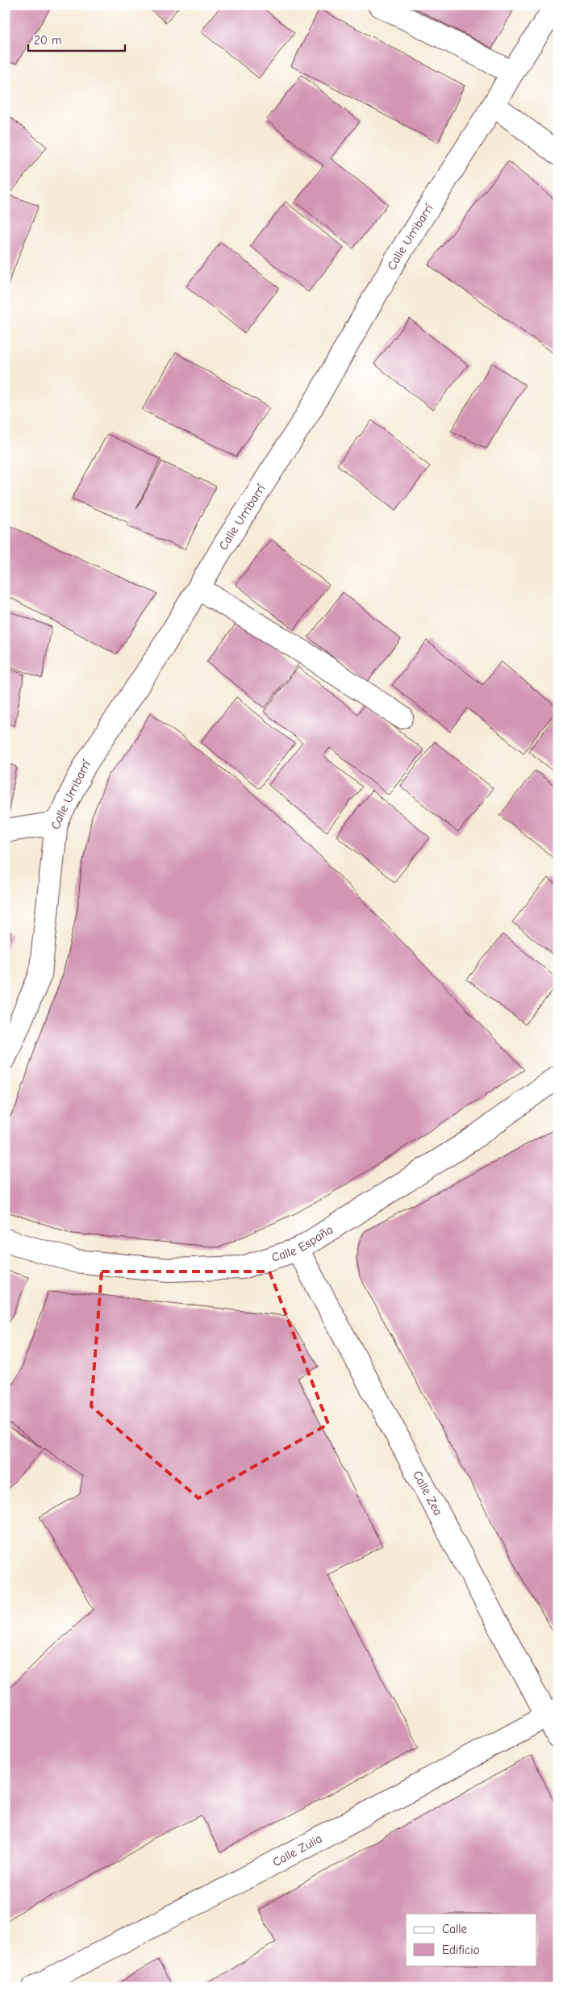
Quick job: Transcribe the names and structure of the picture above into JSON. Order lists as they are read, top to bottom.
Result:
{
  "streets": {
    "street": [
      "Calle Urribarrí",
      "Calle España",
      "Calle Zea",
      "Calle Zulia"
    ]
  },
  "crossings": [
    ["Calle España", "Calle Zea"],
    ["Calle Zea", "Calle Zulia"]
  ],
  "legend": ["Calle", "Edificio"],
  "scale_bar": "20 m"
}
